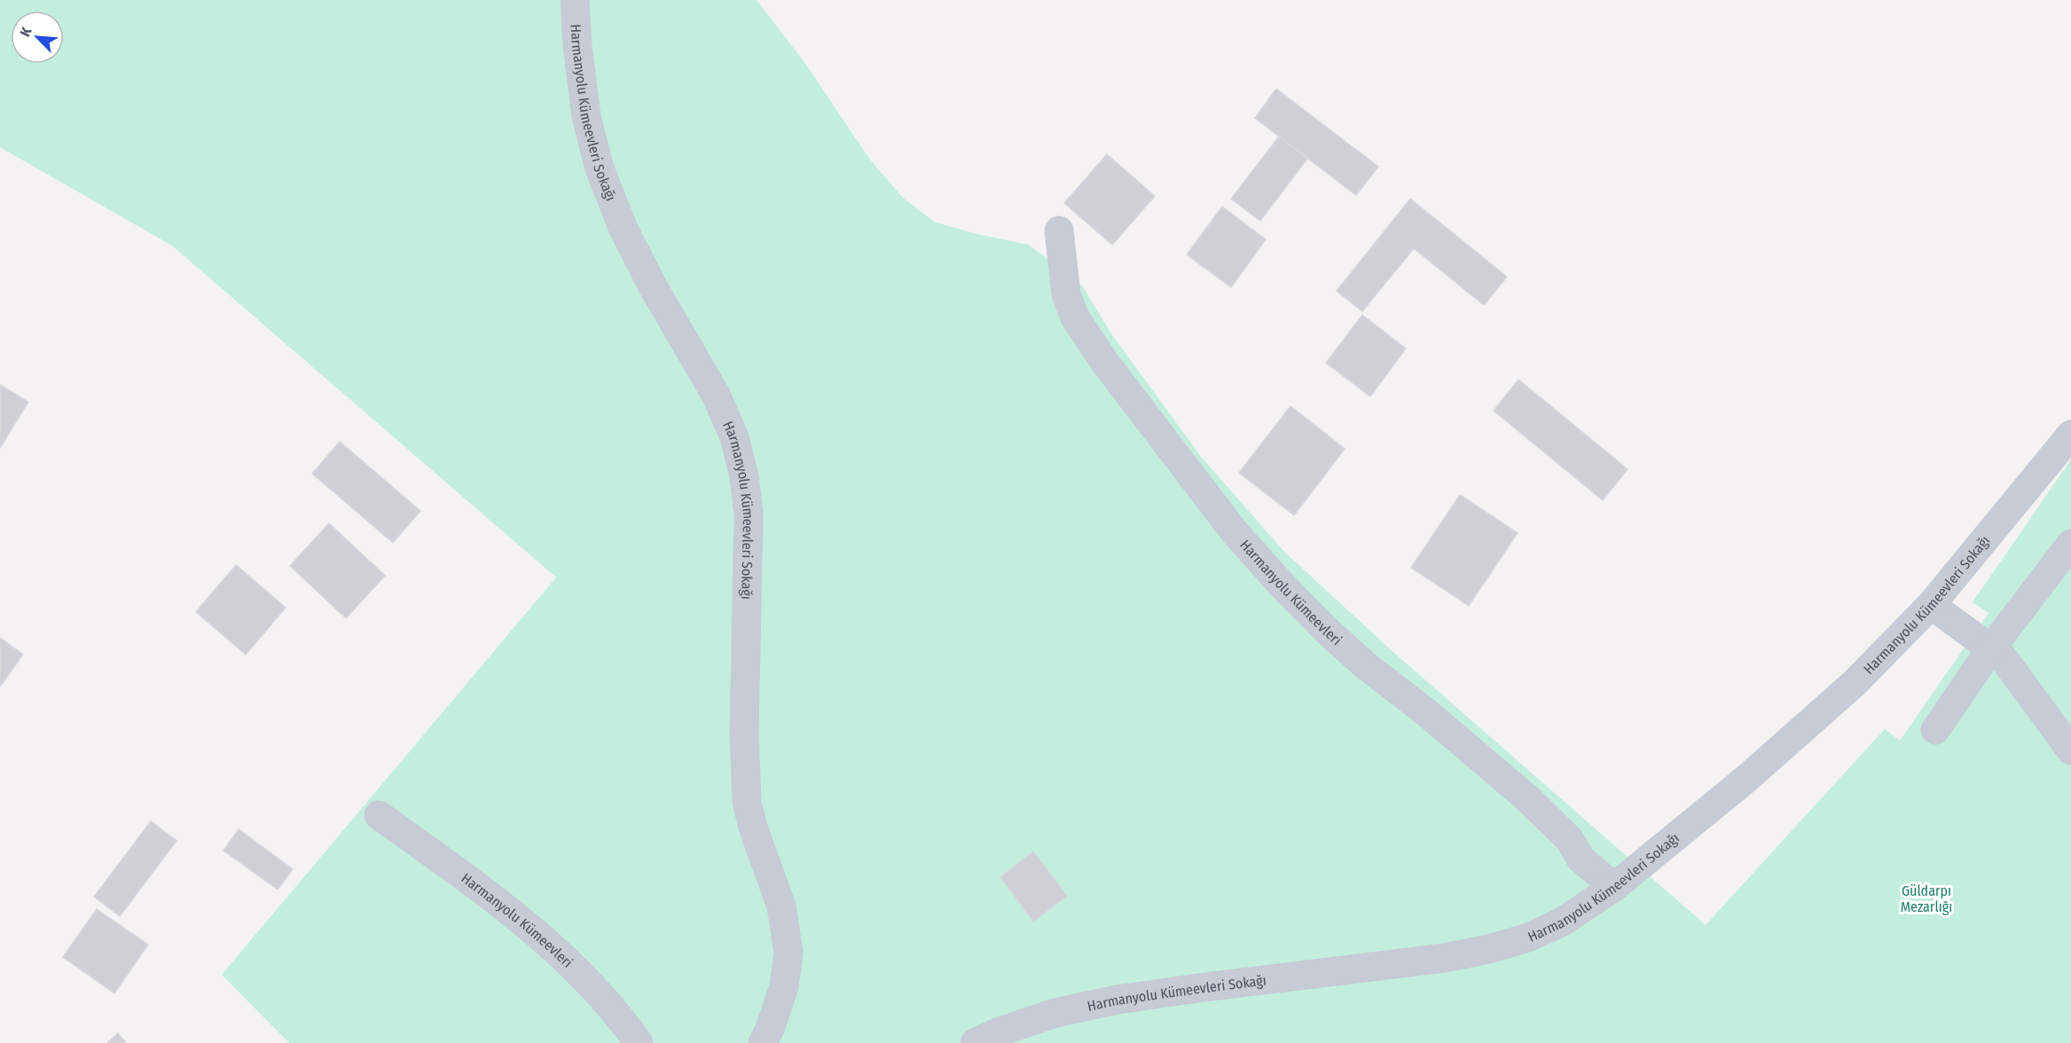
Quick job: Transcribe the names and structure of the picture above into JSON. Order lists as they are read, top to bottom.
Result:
{
  "streets": {
    "street": ["Harmanyolu Kümeevleri Sokağı", "Harmanyolu Kümeevleri"]
  },
  "crossings": [
    ["Harmanyolu Kümeevleri Sokağı", "Harmanyolu Kümeevleri"]
  ],
  "parks": ["Güldarpı Mezarlığı"],
  "north": "top left"
}
